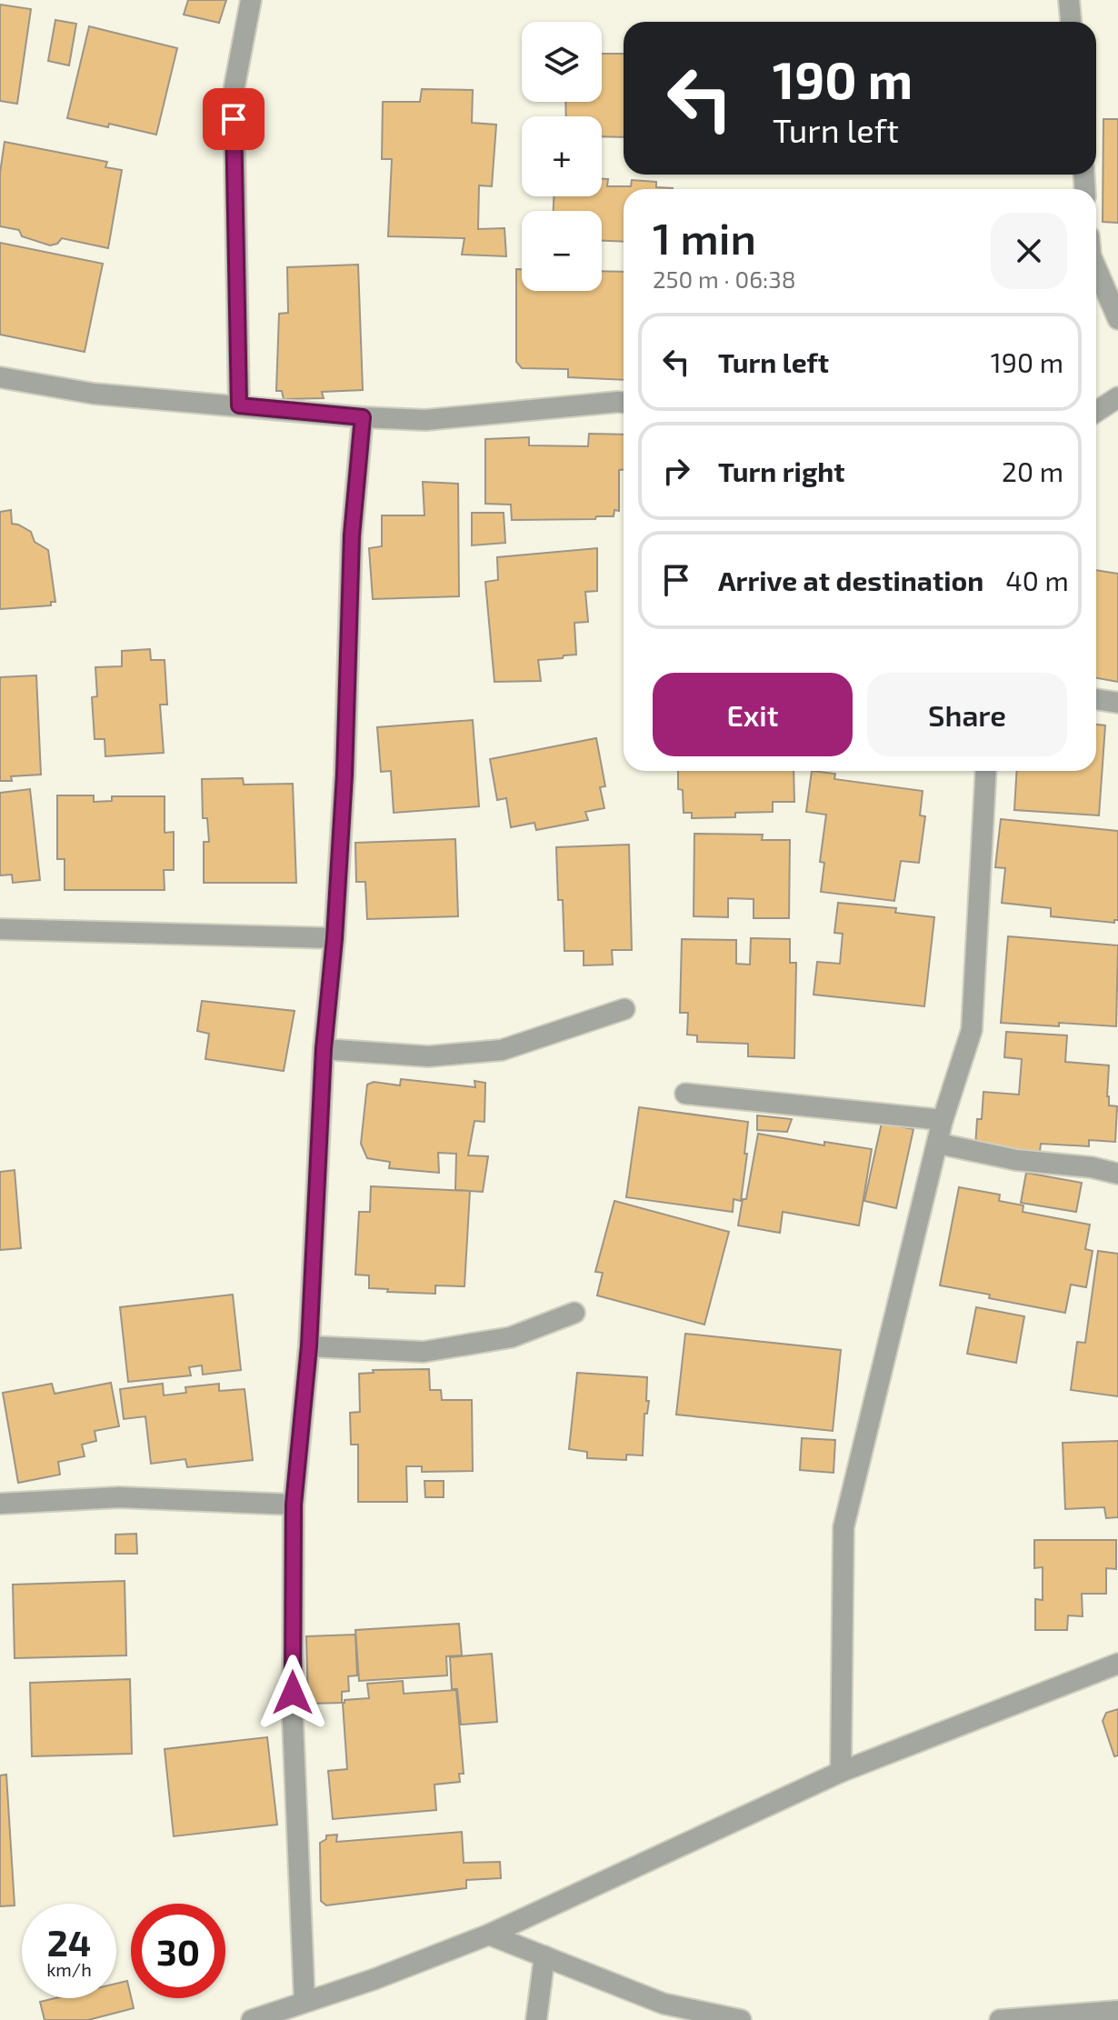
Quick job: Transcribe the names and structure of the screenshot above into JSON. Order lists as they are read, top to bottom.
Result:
{
  "page": {
    "map_buttons": ["+", "−"],
    "turn": ["190 m", "Turn left"],
    "heading": ["1 min", "250 m · 06:38"],
    "list": [
      {
        "name": "Turn left",
        "value": "190 m"
      },
      {
        "name": "Turn right",
        "value": "20 m"
      },
      {
        "name": "Arrive at destination",
        "value": "40 m"
      }
    ],
    "buttons": ["Exit", "Share"],
    "speed": "24 km/h",
    "limit": "30"
  }
}
